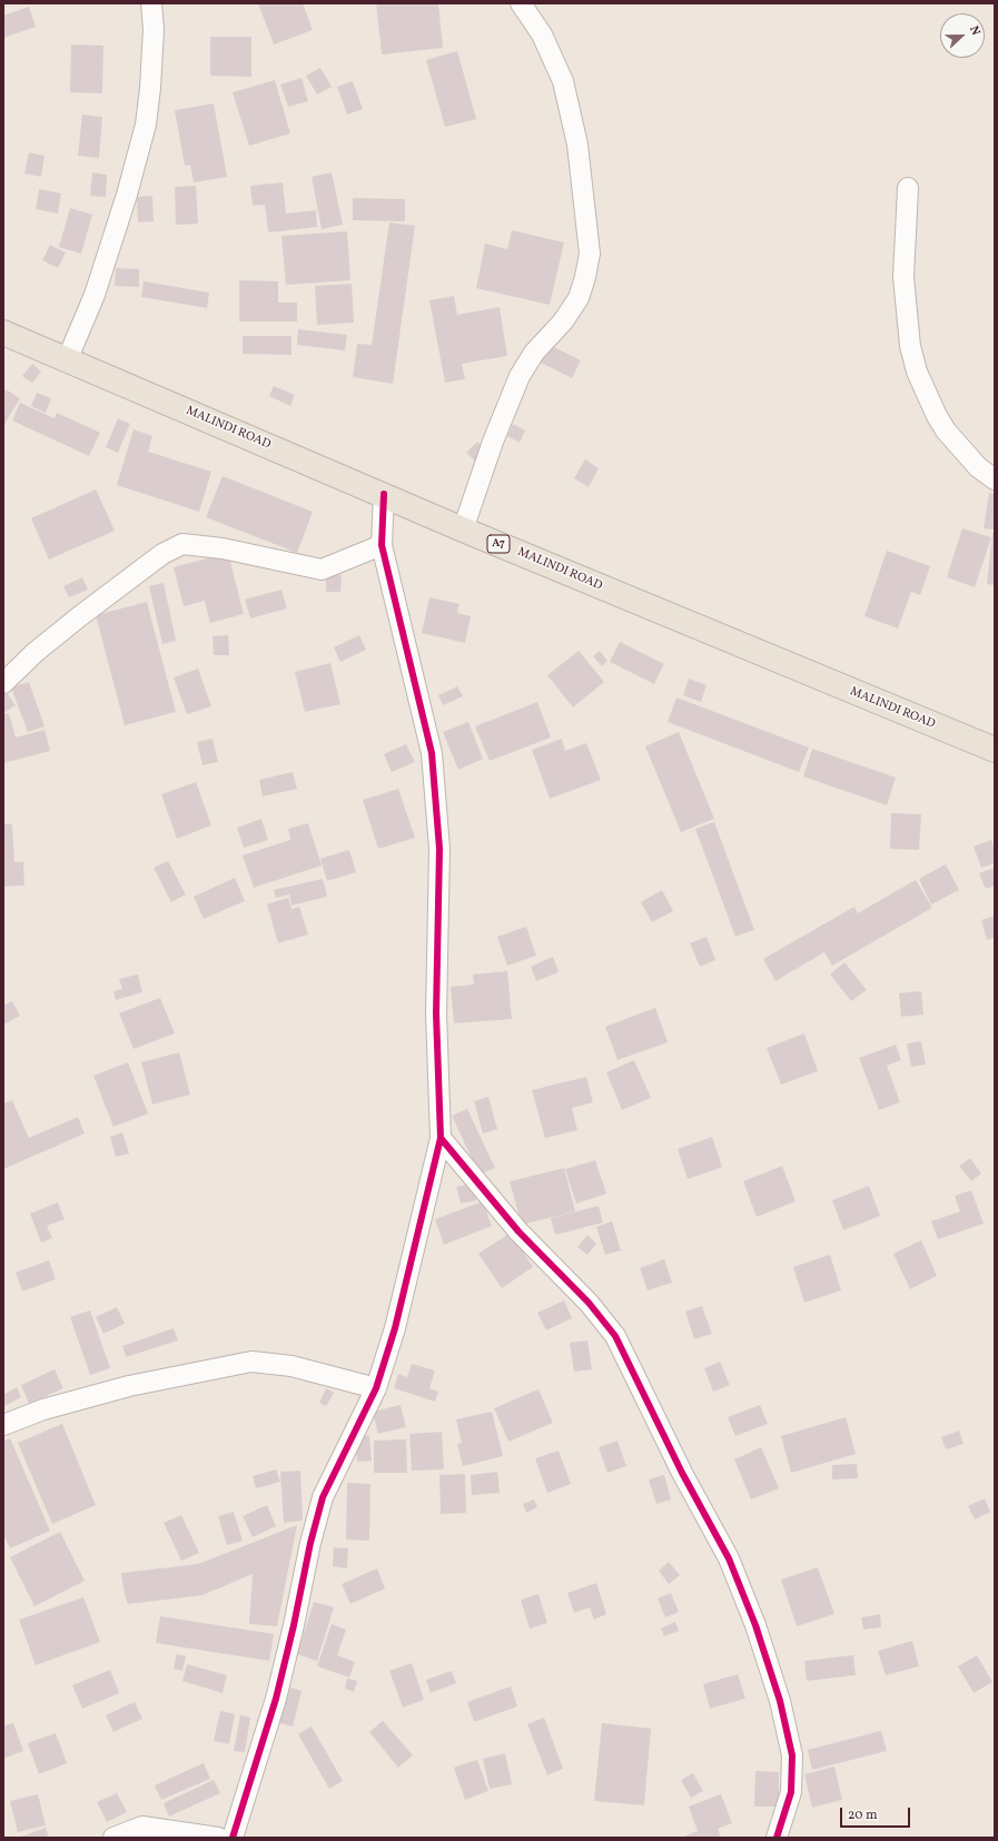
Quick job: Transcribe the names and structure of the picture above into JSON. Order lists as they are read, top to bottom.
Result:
{
  "streets": {
    "highway": ["MALINDI ROAD", "A7"]
  },
  "scale_bar": "20 m",
  "north": "right"
}
